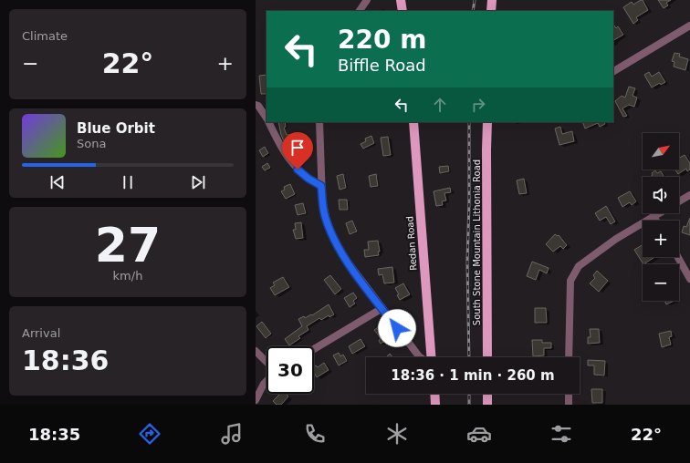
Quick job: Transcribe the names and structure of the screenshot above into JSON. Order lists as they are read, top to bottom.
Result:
{
  "streets": {
    "main road": ["South Stone Mountain Lithonia Road", "Redan Road"]
  },
  "north": "top right",
  "page": {
    "tile": [
      "Climate",
      ["27", "km/h"],
      ["Arrival", "18:36"]
    ],
    "turn": ["220 m", "Biffle Road"],
    "heat": ["−", "22°", "+"],
    "song": ["Blue Orbit", "Sona"],
    "map_buttons": ["+", "−"],
    "limit": "30",
    "trip": "18:36 · 1 min · 260 m",
    "tabs": ["18:35", "22°"]
  }
}
